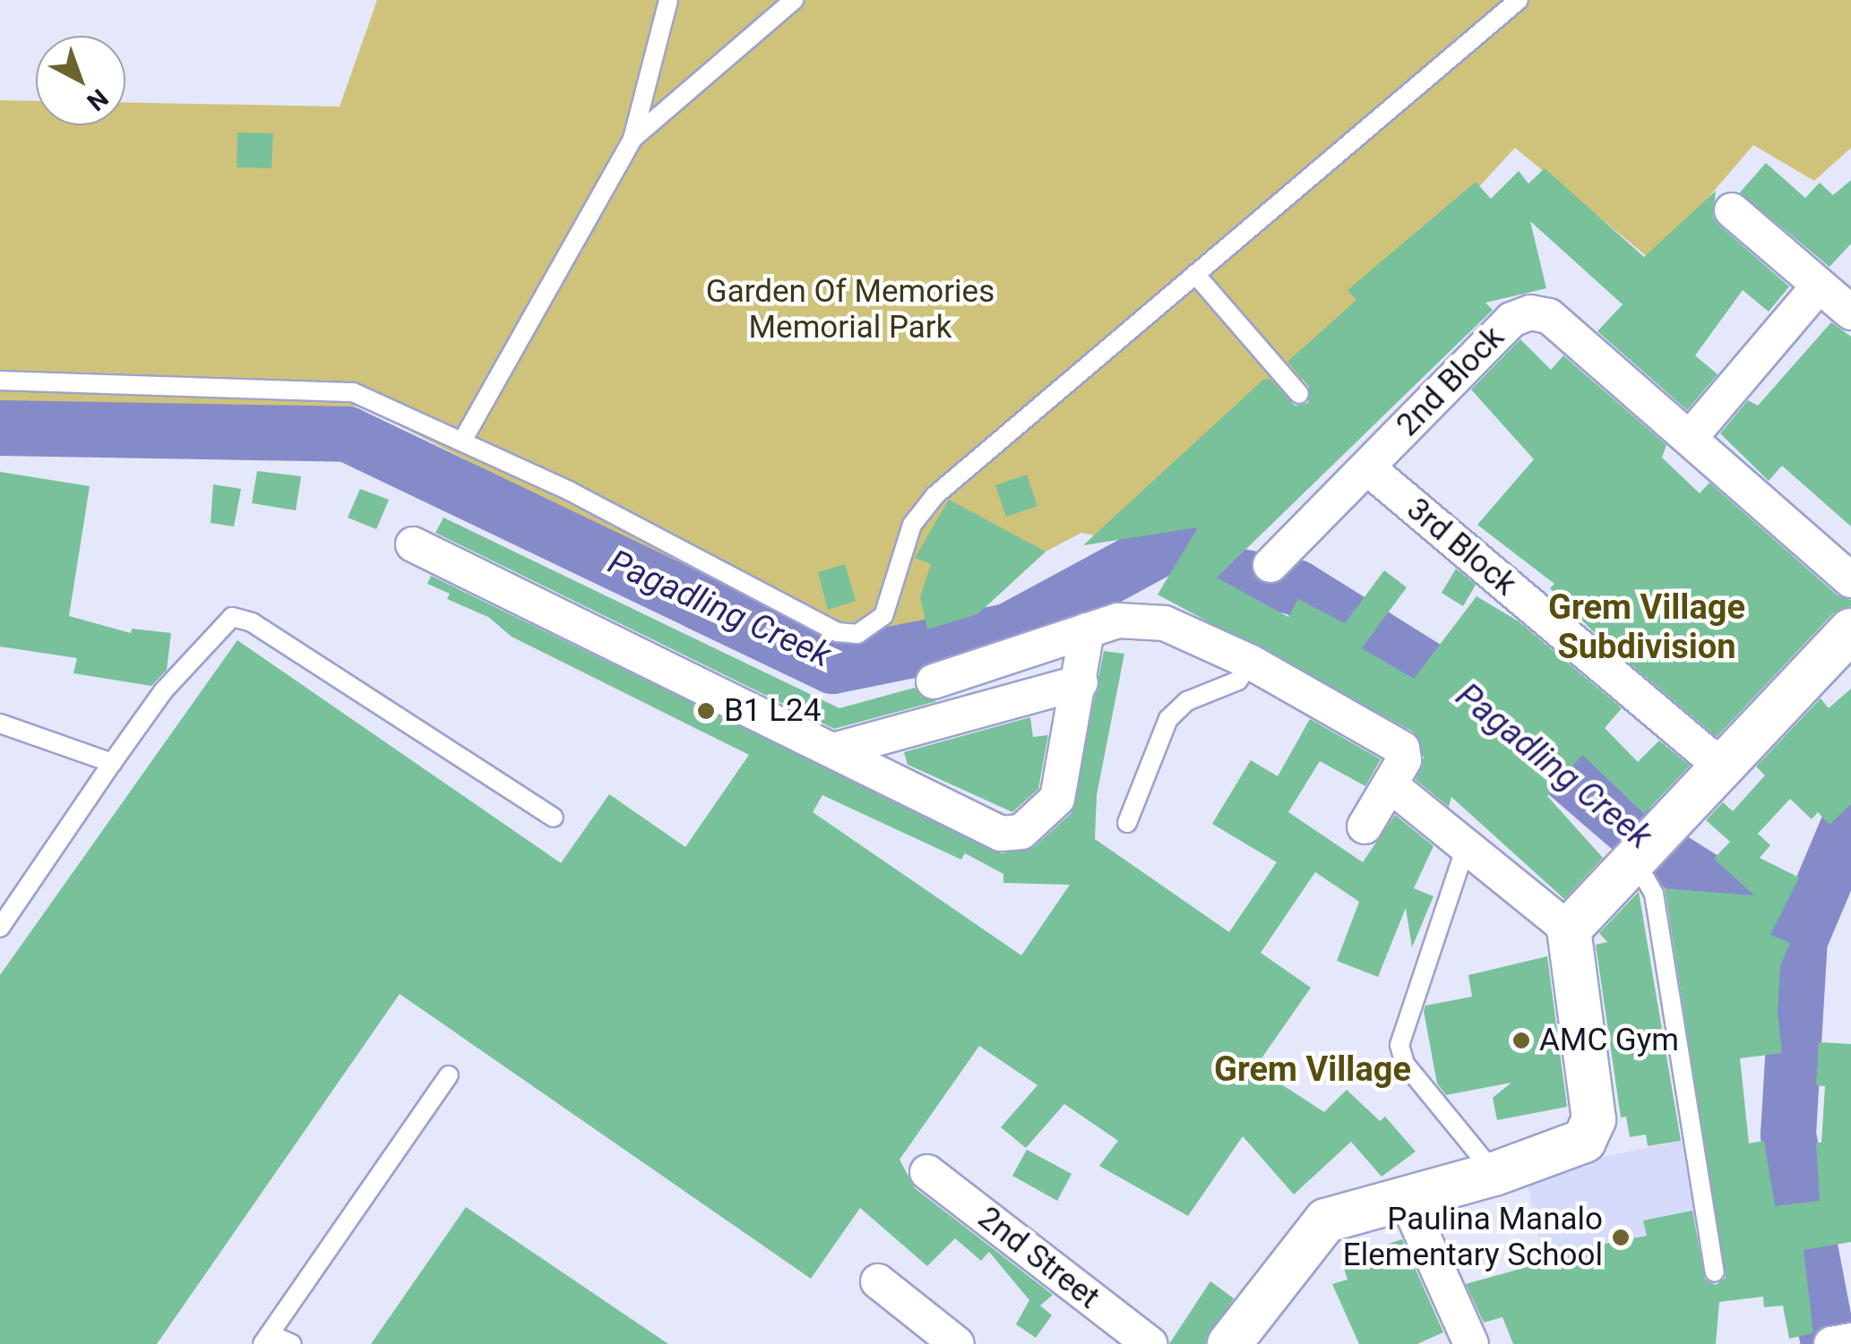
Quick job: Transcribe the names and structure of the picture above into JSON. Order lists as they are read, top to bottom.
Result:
{
  "streets": {
    "street": ["2nd Block", "3rd Block", "2nd Street"]
  },
  "crossings": [
    ["2nd Block", "3rd Block"]
  ],
  "districts": ["Grem Village Subdivision", "Grem Village"],
  "water": ["Pagadling Creek"],
  "parks": ["Garden Of Memories Memorial Park"],
  "places": ["B1 L24", "AMC Gym", "Paulina Manalo Elementary School"],
  "north": "bottom right"
}
